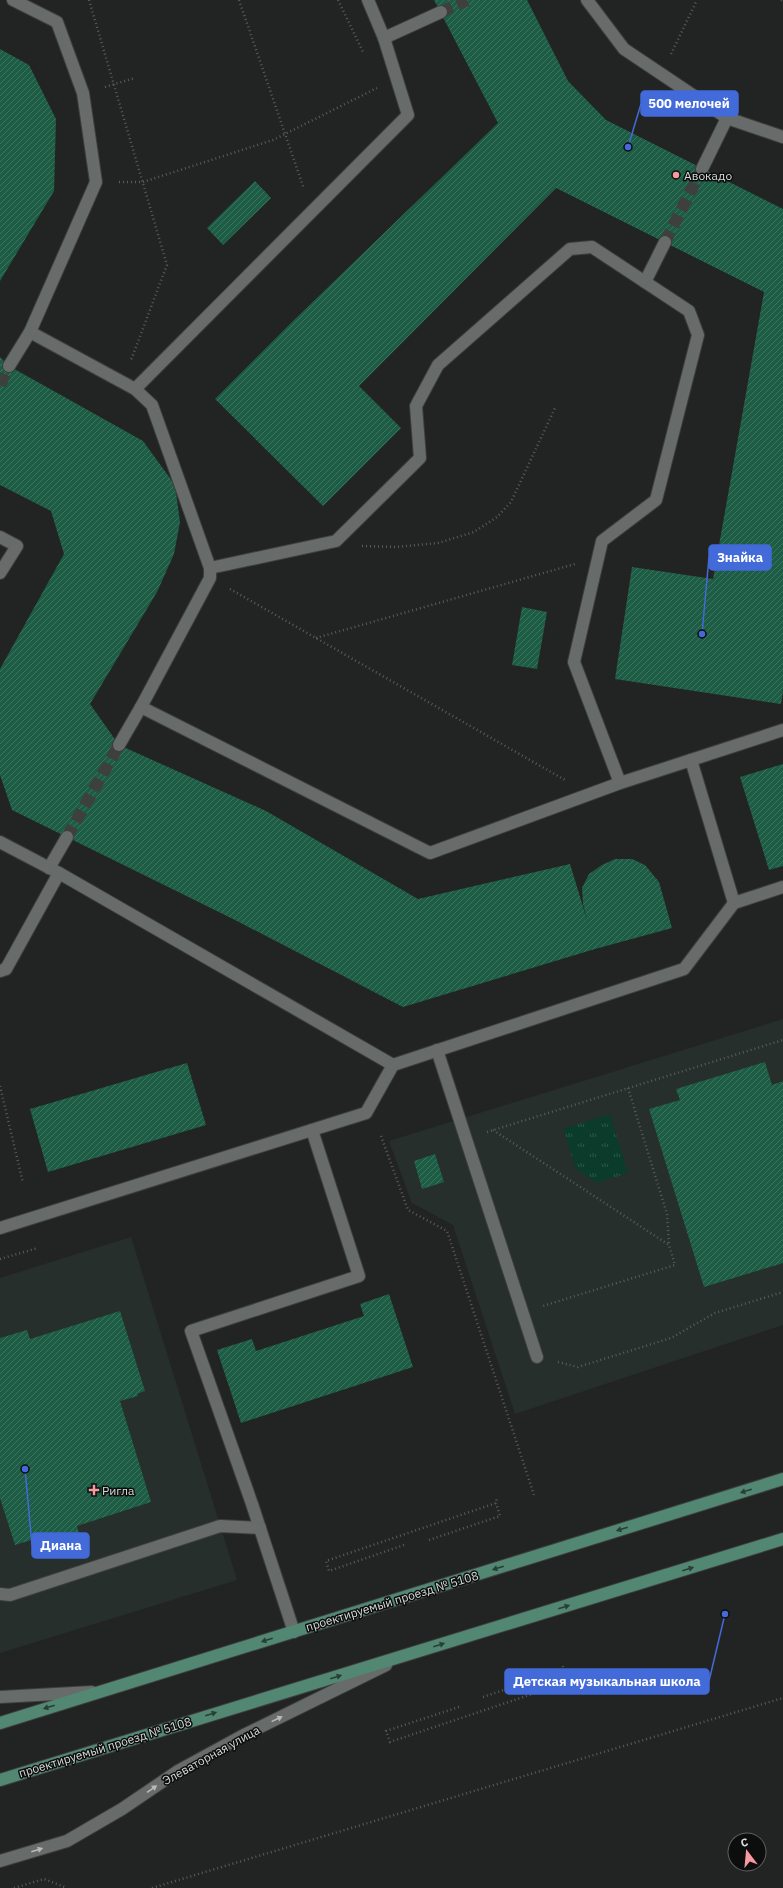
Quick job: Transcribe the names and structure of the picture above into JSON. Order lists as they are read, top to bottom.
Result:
{
  "streets": {
    "main road": ["проектируемый проезд № 5108"],
    "street": ["Элеваторная улица"]
  },
  "crossings": [
    ["проектируемый проезд № 5108", "Элеваторная улица"]
  ],
  "one_way": ["Элеваторная улица"],
  "places": {
    "other": [
      "500 мелочей",
      "Авокадо",
      "Знайка",
      "Диана",
      "Детская музыкальная школа"
    ],
    "health": ["Ригла"]
  },
  "north": "top"
}
